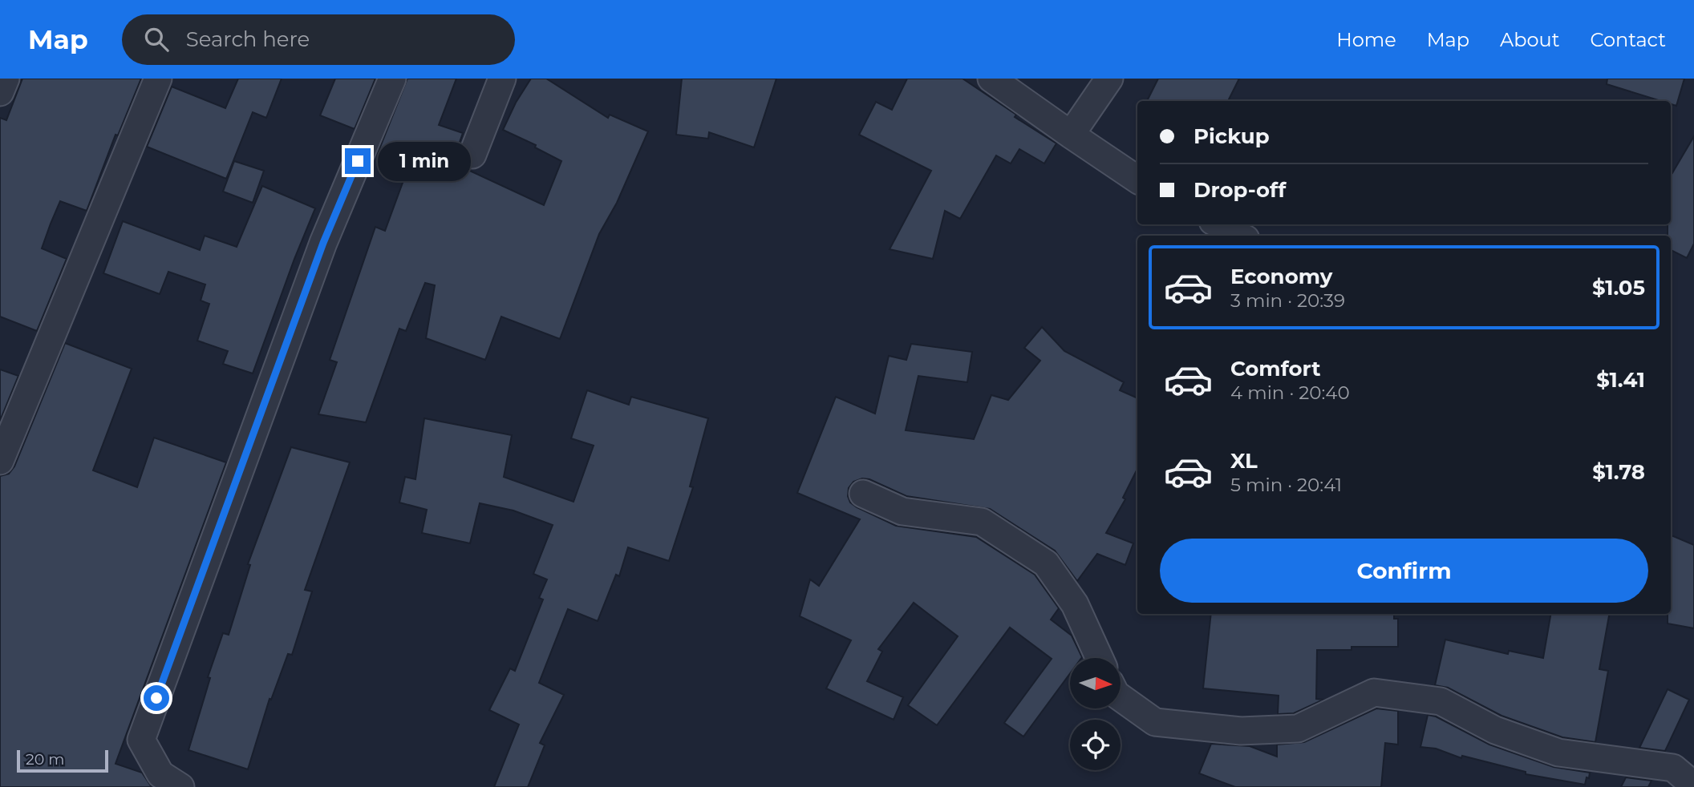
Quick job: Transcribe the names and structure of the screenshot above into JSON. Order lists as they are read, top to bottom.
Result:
{
  "scale_bar": "20 m",
  "north": "right",
  "page": {
    "header": "Map",
    "search": "Search here",
    "nav": [
      "Home",
      "Map",
      "About",
      "Contact"
    ],
    "banner": ["Pickup", "Drop-off"],
    "bubble": "1 min",
    "list": [
      {
        "name": "Economy",
        "note": "3 min · 20:39",
        "value": "$1.05"
      },
      {
        "name": "Comfort",
        "note": "4 min · 20:40",
        "value": "$1.41"
      },
      {
        "name": "XL",
        "note": "5 min · 20:41",
        "value": "$1.78"
      }
    ],
    "buttons": "Confirm",
    "scale": "20 m"
  }
}
